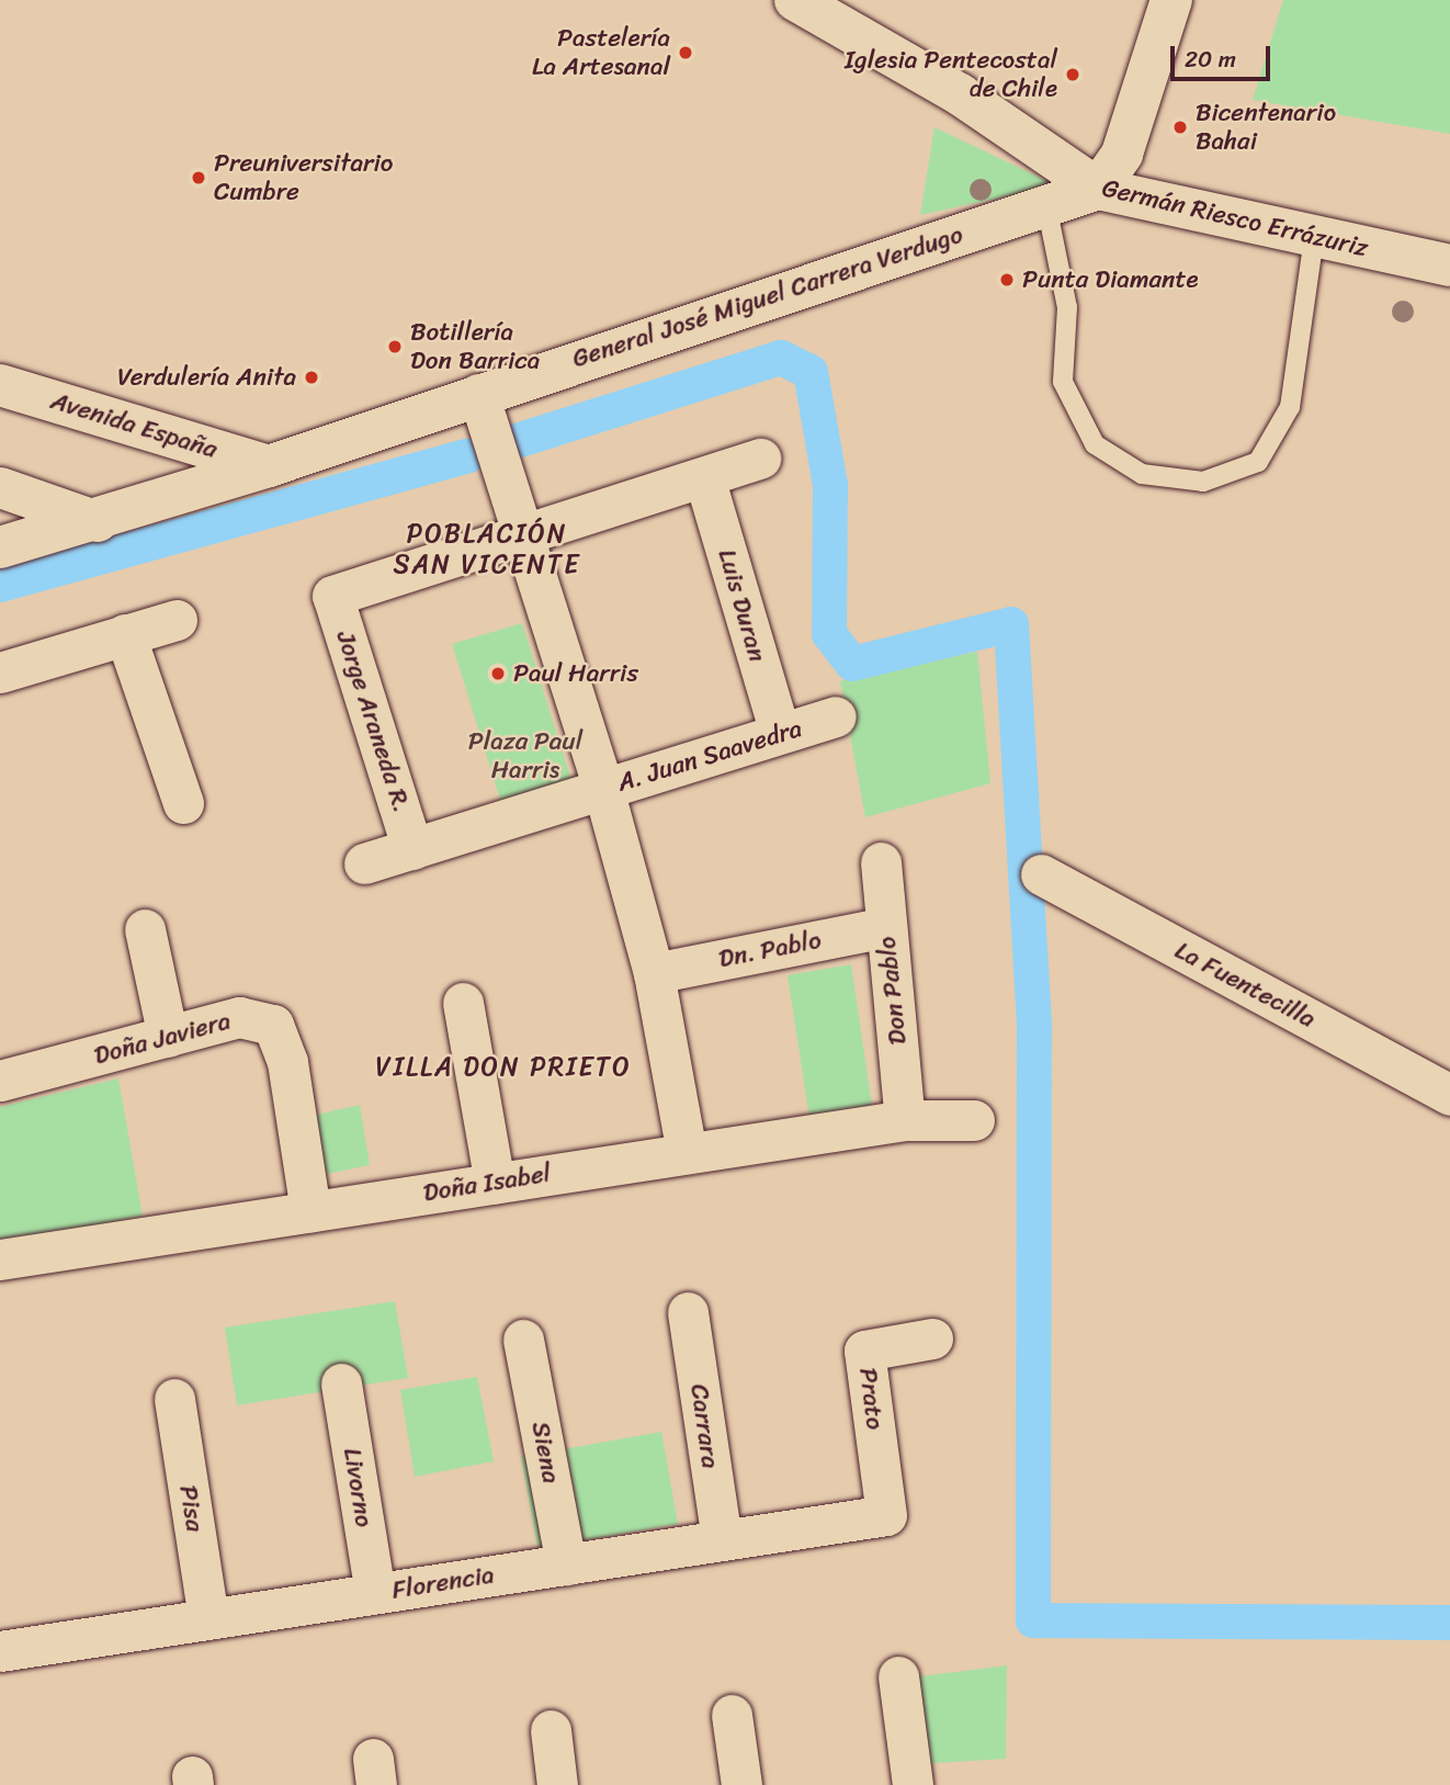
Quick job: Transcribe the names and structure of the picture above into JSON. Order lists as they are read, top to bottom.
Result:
{
  "streets": {
    "street": [
      "Germán Riesco Errázuriz",
      "General José Miguel Carrera Verdugo",
      "Avenida España",
      "Luis Duran",
      "Jorge Araneda R.",
      "A. Juan Saavedra",
      "Dn. Pablo",
      "La Fuentecilla",
      "Don Pablo",
      "Doña Javiera",
      "Doña Isabel",
      "Prato",
      "Carrara",
      "Siena",
      "Livorno",
      "Pisa",
      "Florencia"
    ]
  },
  "crossings": [
    ["Germán Riesco Errázuriz", "General José Miguel Carrera Verdugo"],
    ["General José Miguel Carrera Verdugo", "Avenida España"],
    ["Luis Duran", "A. Juan Saavedra"],
    ["Jorge Araneda R.", "A. Juan Saavedra"],
    ["Dn. Pablo", "Don Pablo"],
    ["Don Pablo", "Doña Isabel"],
    ["Doña Javiera", "Doña Isabel"],
    ["Prato", "Florencia"],
    ["Carrara", "Florencia"],
    ["Siena", "Florencia"],
    ["Livorno", "Florencia"],
    ["Pisa", "Florencia"]
  ],
  "districts": ["POBLACIÓN SAN VICENTE", "VILLA DON PRIETO"],
  "parks": ["Plaza Paul Harris"],
  "places": [
    "Pastelería La Artesanal",
    "Iglesia Pentecostal de Chile",
    "Bicentenario Bahai",
    "Preuniversitario Cumbre",
    "Punta Diamante",
    "Botillería Don Barrica",
    "Verdulería Anita",
    "Paul Harris"
  ],
  "scale_bar": "20 m"
}
